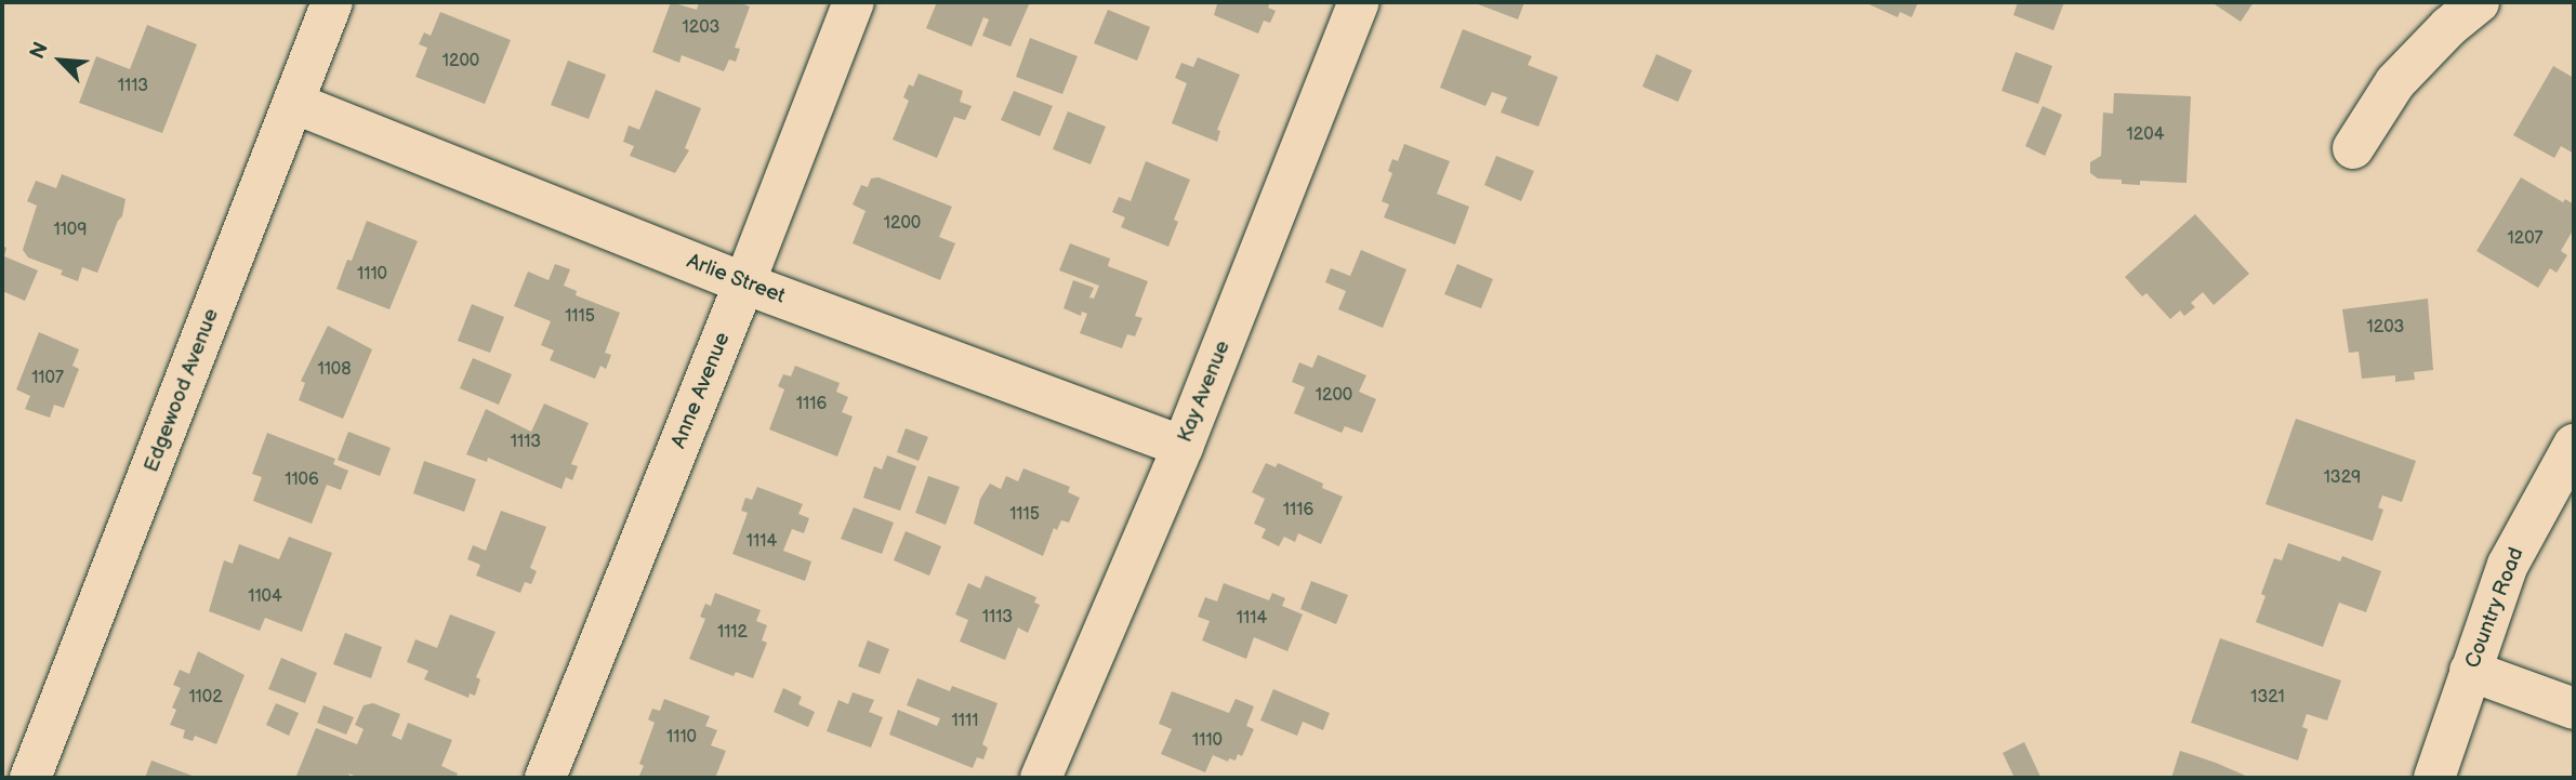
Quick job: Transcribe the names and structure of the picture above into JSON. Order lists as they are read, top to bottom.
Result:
{
  "streets": {
    "street": [
      "Arlie Street",
      "Edgewood Avenue",
      "Anne Avenue",
      "Kay Avenue",
      "Country Road"
    ]
  },
  "crossings": [
    ["Arlie Street", "Edgewood Avenue"],
    ["Arlie Street", "Anne Avenue"],
    ["Arlie Street", "Kay Avenue"]
  ],
  "house_numbers": [
    "1203",
    "1200",
    "1113",
    "1204",
    "1200",
    "1109",
    "1207",
    "1110",
    "1115",
    "1203",
    "1108",
    "1107",
    "1200",
    "1116",
    "1113",
    "1329",
    "1106",
    "1116",
    "1115",
    "1114",
    "1104",
    "1113",
    "1114",
    "1112",
    "1102",
    "1321",
    "1111",
    "1110",
    "1110"
  ],
  "north": "top left"
}
